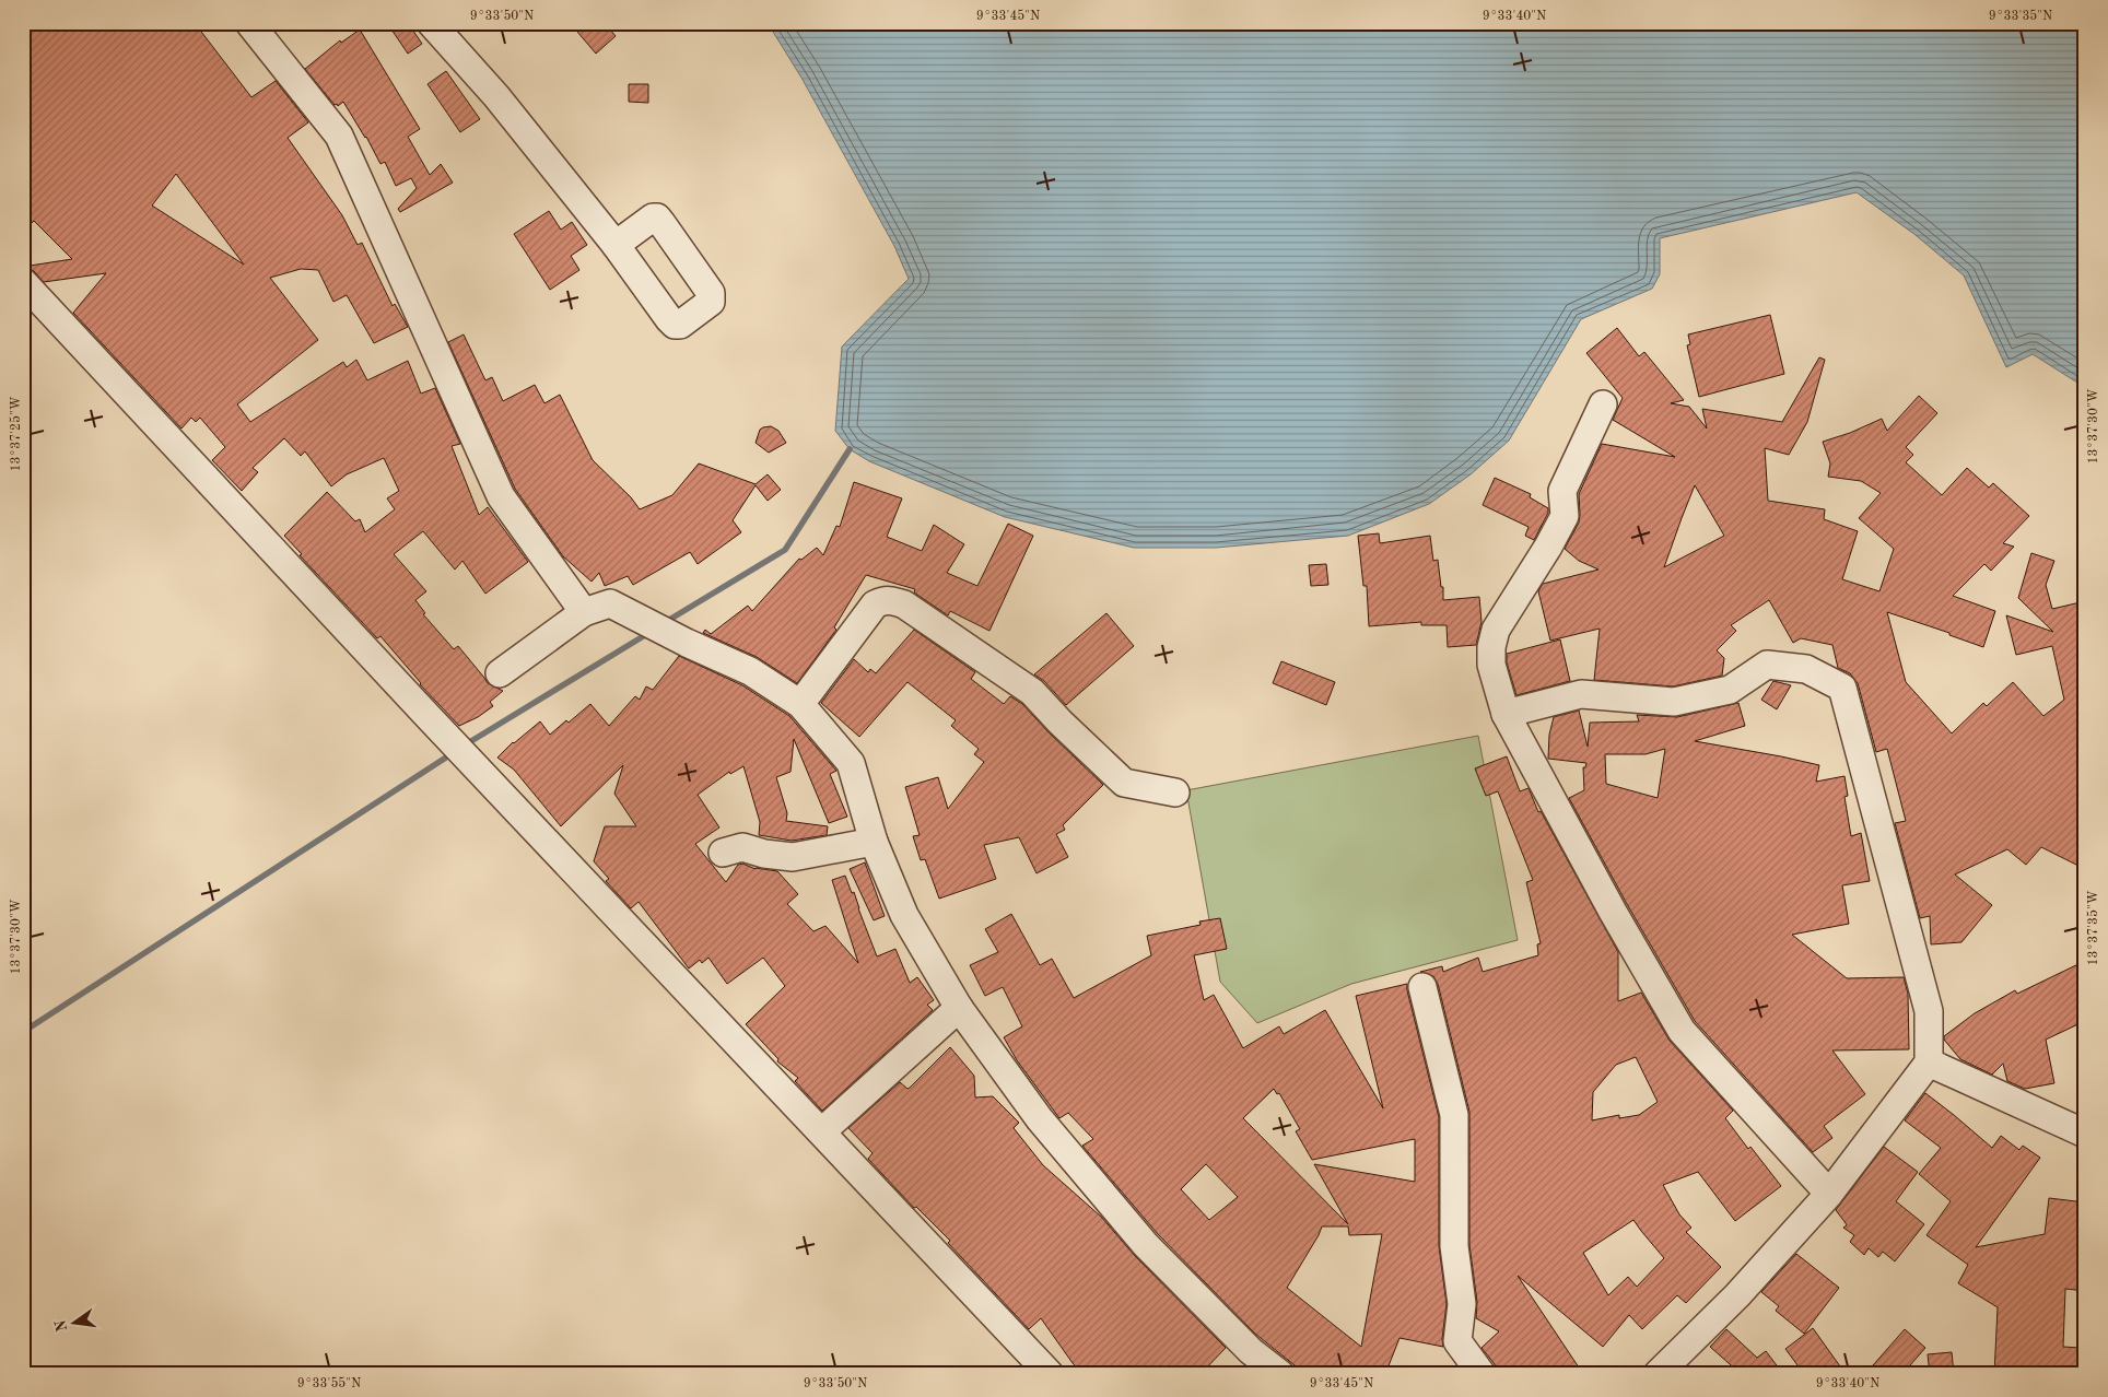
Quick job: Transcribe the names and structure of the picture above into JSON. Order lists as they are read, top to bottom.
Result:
{
  "north": "left",
  "coordinates": [
    "9°33'50\"N",
    "9°33'45\"N",
    "9°33'40\"N",
    "9°33'35\"N",
    "13°37'30\"W",
    "13°37'25\"W",
    "13°37'35\"W",
    "9°33'55\"N"
  ]
}
